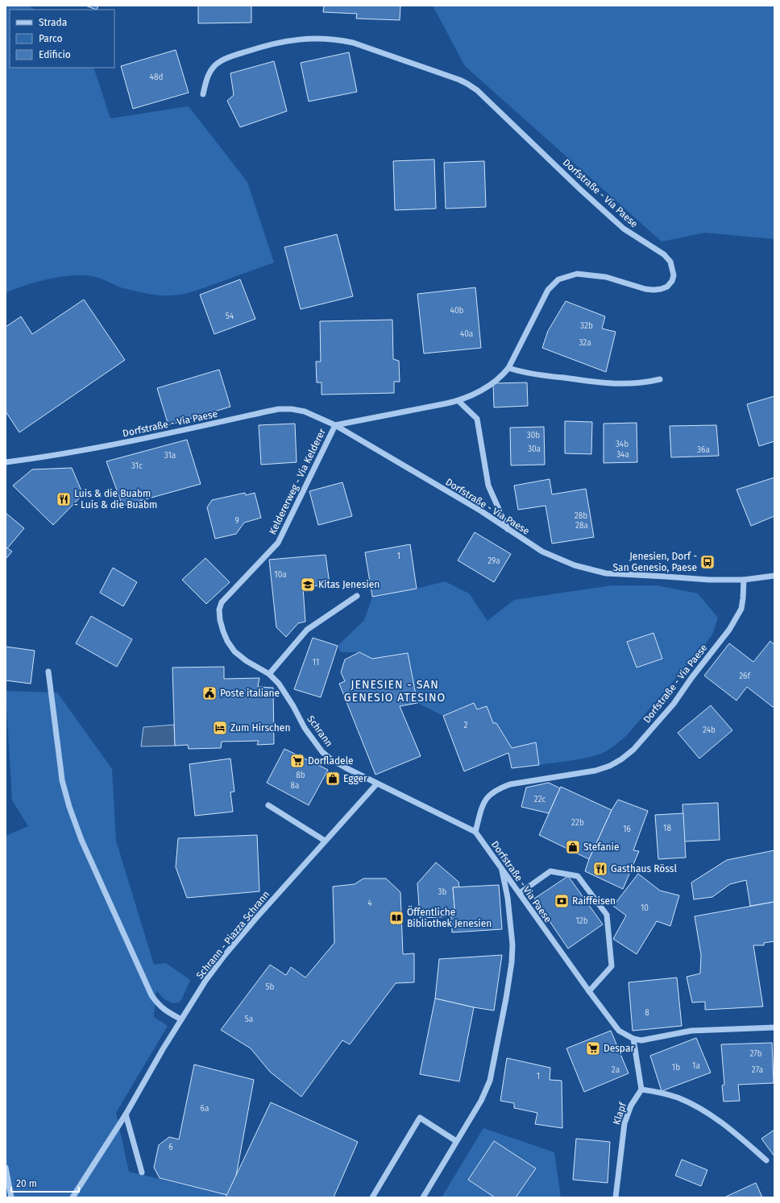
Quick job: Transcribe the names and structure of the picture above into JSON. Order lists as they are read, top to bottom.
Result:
{
  "streets": {
    "street": [
      "Dorfstraße - Via Paese",
      "Keldererweg - Via Kelderer",
      "Schrann",
      "Schrann - Piazza Schrann",
      "Klapf"
    ]
  },
  "crossings": [
    ["Dorfstraße - Via Paese", "Keldererweg - Via Kelderer"],
    ["Dorfstraße - Via Paese", "Schrann"],
    ["Keldererweg - Via Kelderer", "Schrann"],
    ["Schrann", "Schrann - Piazza Schrann"]
  ],
  "districts": ["JENESIEN - SAN GENESIO ATESINO"],
  "places": {
    "restaurant": ["Luis & die Buabm - Luis & die Buabm", "Gasthaus Rössl"],
    "bus stop": ["Jenesien, Dorf - San Genesio, Paese"],
    "school or university": ["Kitas Jenesien"],
    "public building": ["Poste italiane"],
    "hotel": ["Zum Hirschen"],
    "supermarket": ["Dorfladele", "Despar"],
    "shop": ["Egger", "Stefanie"],
    "bank": ["Raiffeisen"],
    "library": ["Öffentliche Bibliothek Jenesien"]
  },
  "house_numbers": [
    "48d",
    "40b",
    "54",
    "32b",
    "40a",
    "32a",
    "30b",
    "34b",
    "30a",
    "36a",
    "34a",
    "31a",
    "31c",
    "28b",
    "9",
    "28a",
    "1",
    "29a",
    "10a",
    "11",
    "26f",
    "2",
    "24b",
    "8b",
    "8a",
    "22c",
    "22b",
    "18",
    "16",
    "3b",
    "4",
    "10",
    "12b",
    "5b",
    "8",
    "5a",
    "27b",
    "1a",
    "1b",
    "2a",
    "27a",
    "1",
    "6a",
    "6"
  ],
  "legend": ["Strada", "Parco", "Edificio"],
  "scale_bar": "20 m"
}
